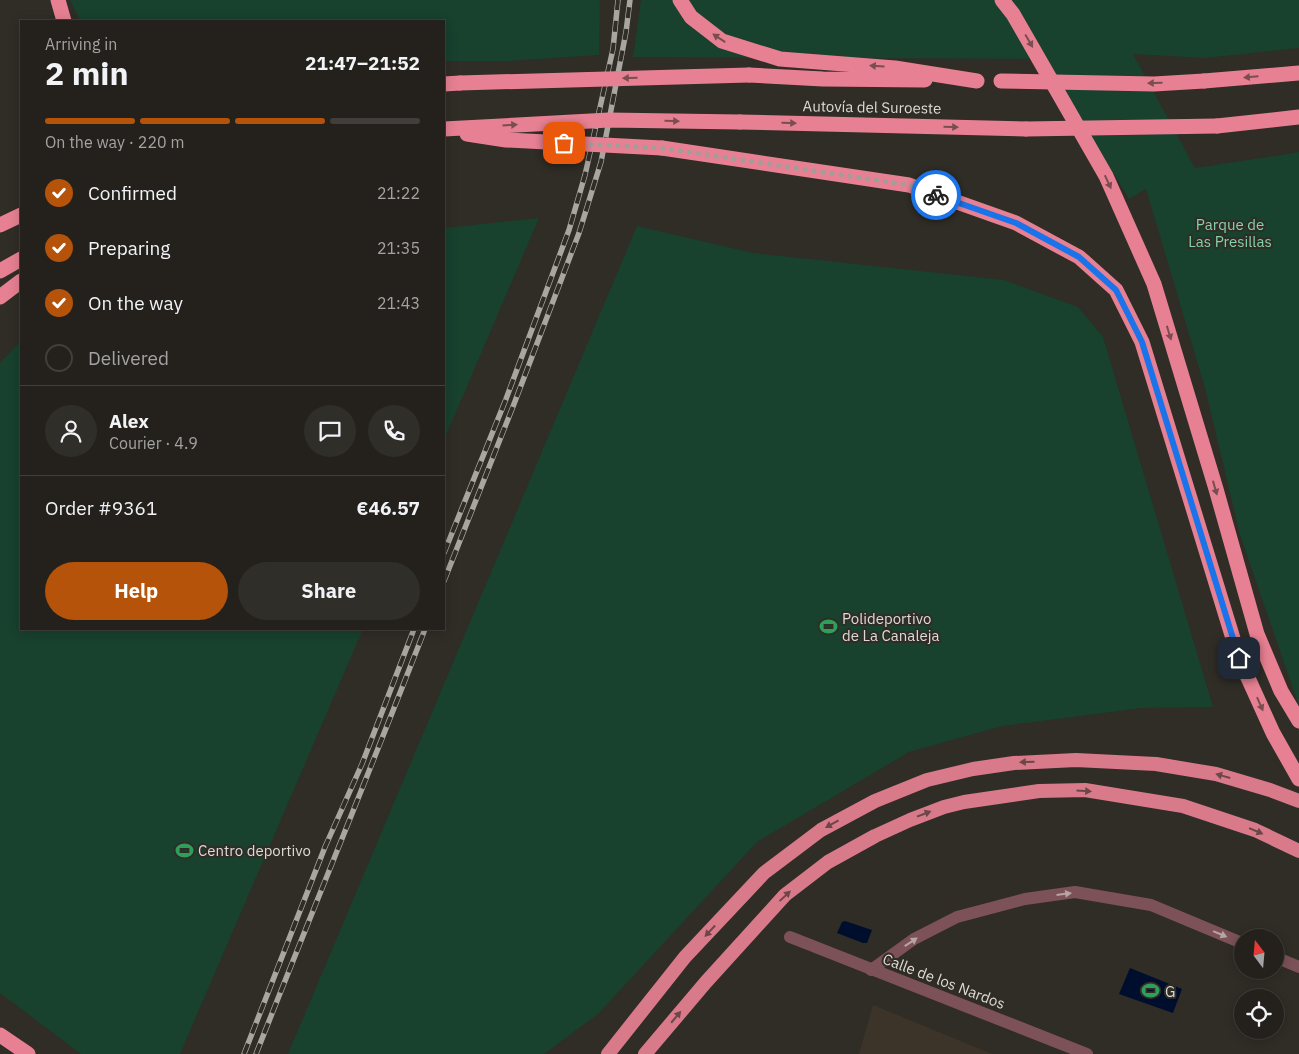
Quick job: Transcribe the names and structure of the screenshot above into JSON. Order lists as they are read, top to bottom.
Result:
{
  "streets": {
    "highway": ["Autovía del Suroeste"],
    "street": ["Calle de los Nardos"]
  },
  "parks": ["Parque de Las Presillas"],
  "places": {
    "sports": ["Polideportivo de La Canaleja", "Centro deportivo", "G"]
  },
  "north": "top",
  "page": {
    "heading": ["2 min", "Arriving in", "21:47–21:52"],
    "panel": [
      "Alex",
      "Courier · 4.9",
      "Order #9361",
      "€46.57"
    ],
    "bar": "On the way · 220 m",
    "list": [
      ["Confirmed", "21:22"],
      ["Preparing", "21:35"],
      ["On the way", "21:43"],
      "Delivered"
    ],
    "buttons": ["Help", "Share"]
  }
}
